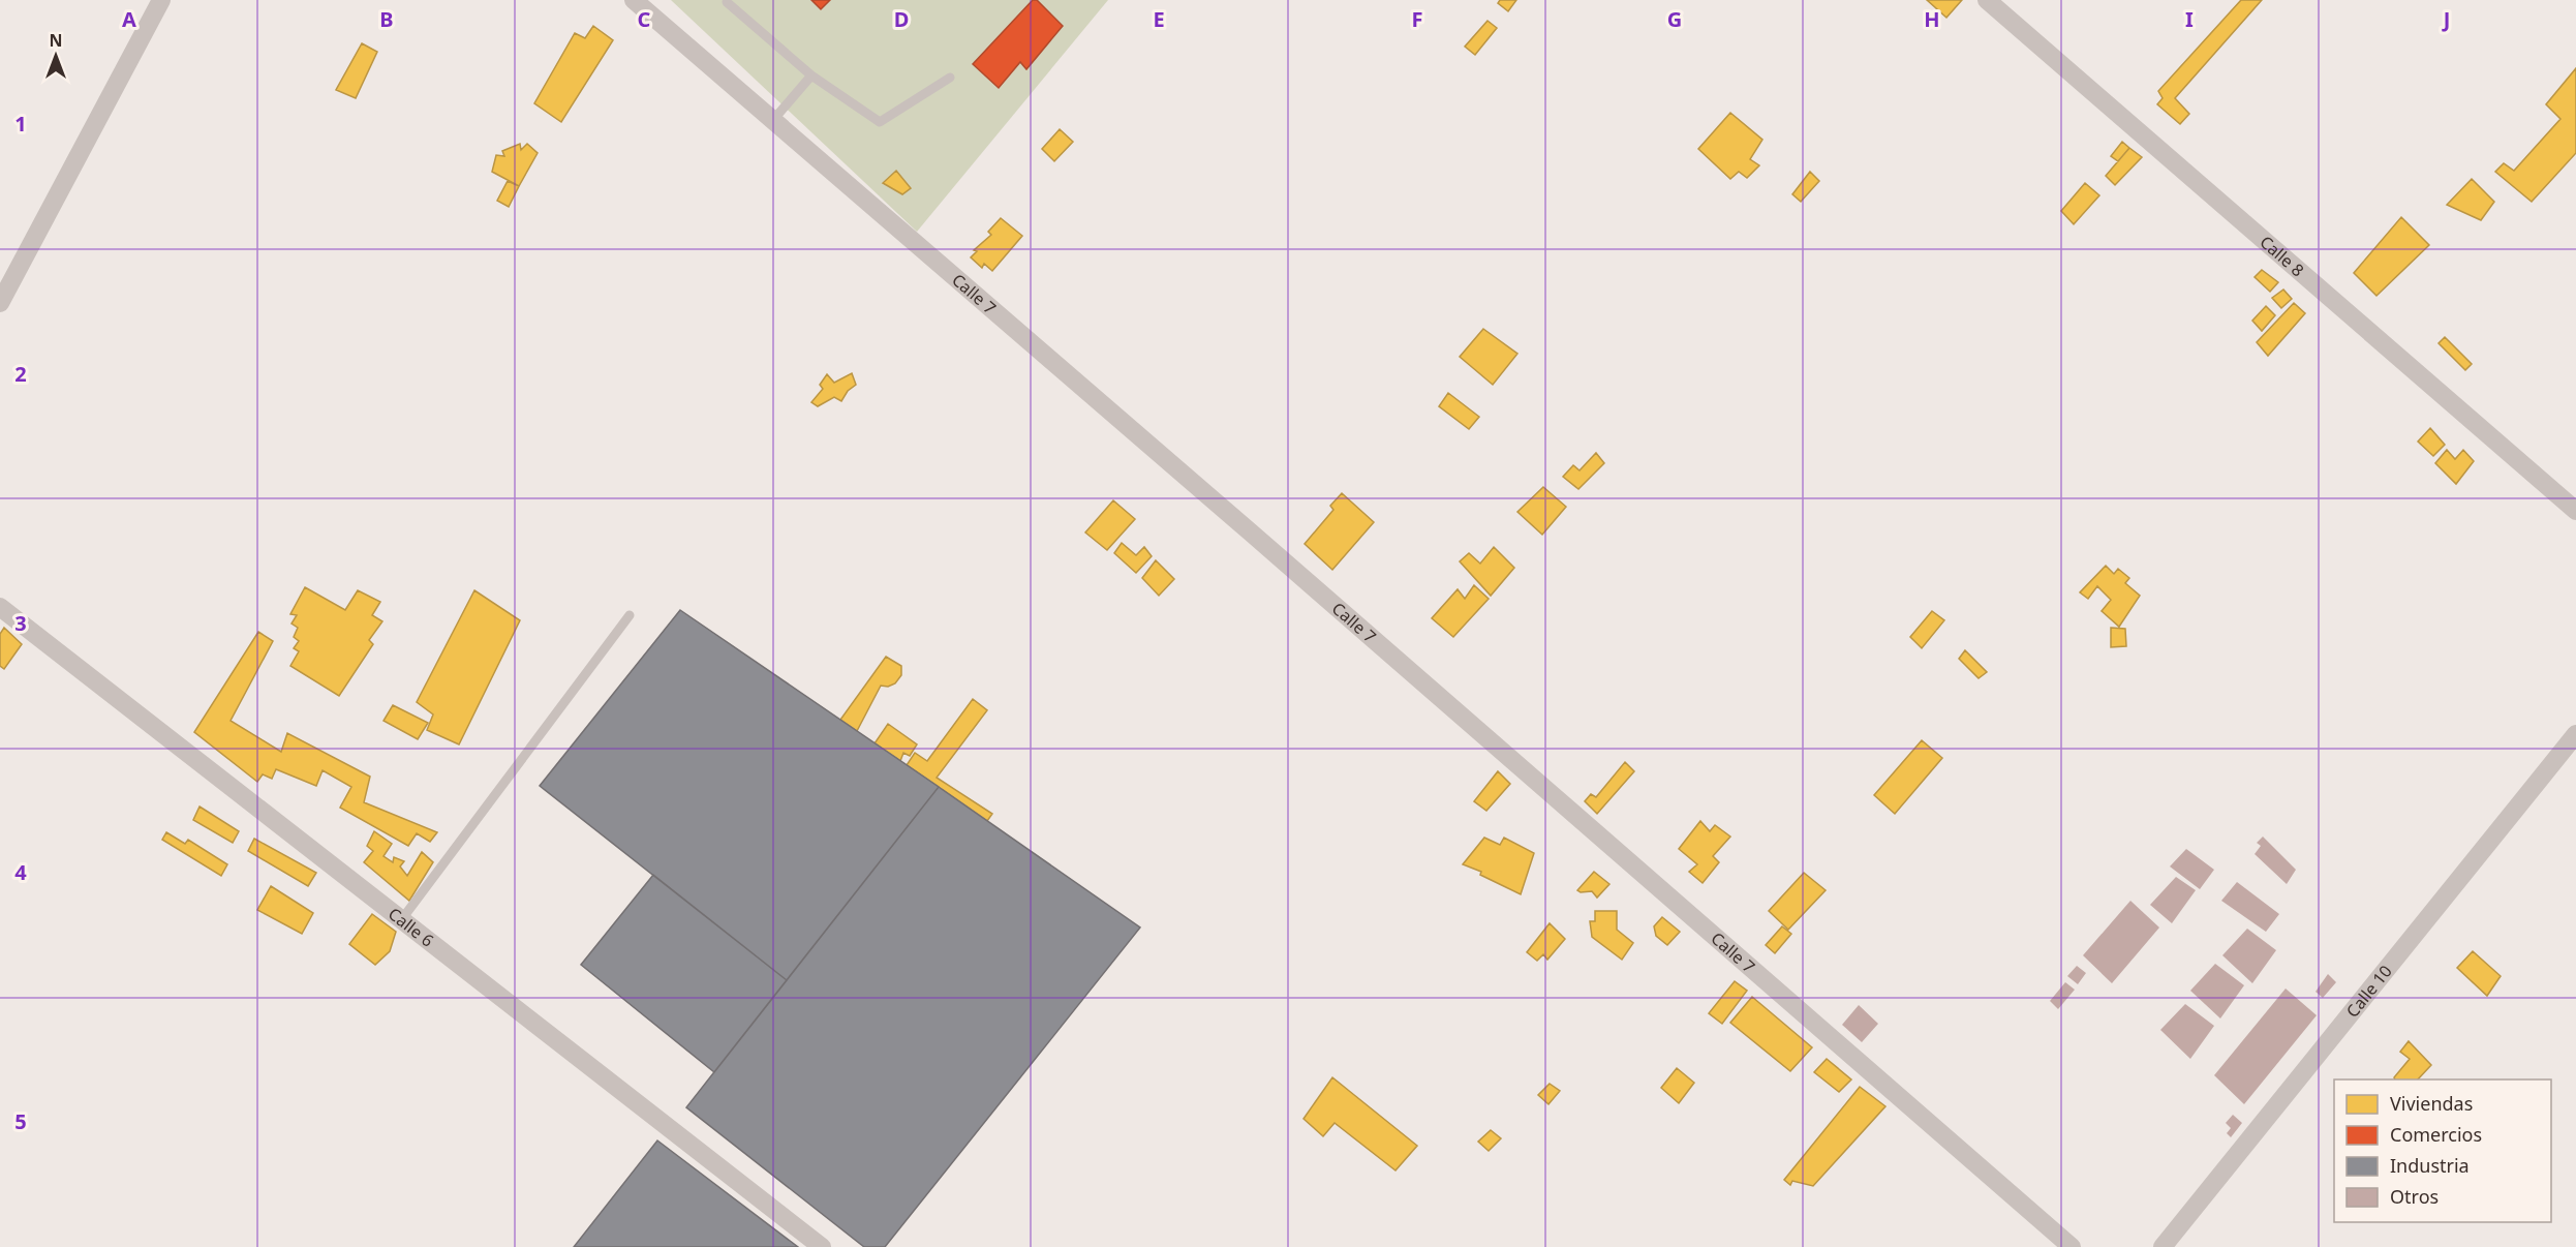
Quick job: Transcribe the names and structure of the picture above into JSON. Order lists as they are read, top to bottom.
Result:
{
  "streets": {
    "street": [
      "Calle 8",
      "Calle 7",
      "Calle 6",
      "Calle 10"
    ]
  },
  "legend": [
    "Viviendas",
    "Comercios",
    "Industria",
    "Otros"
  ],
  "north": "top",
  "grid": {
    "columns": [
      "A",
      "B",
      "C",
      "D",
      "E",
      "F",
      "G",
      "H",
      "I",
      "J"
    ],
    "rows": [
      "1",
      "2",
      "3",
      "4",
      "5"
    ]
  }
}
